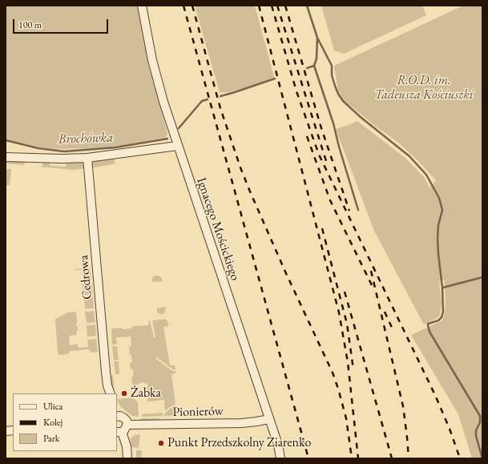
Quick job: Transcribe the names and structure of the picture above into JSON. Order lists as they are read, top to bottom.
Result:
{
  "streets": {
    "street": ["Ignacego Mościckiego", "Cedrowa", "Pionierów"]
  },
  "crossings": [
    ["Ignacego Mościckiego", "Pionierów"]
  ],
  "water": ["Brochówka"],
  "parks": ["R.O.D. im. Tadeusza Kościuszki"],
  "places": ["Żabka", "Punkt Przedszkolny Ziarenko"],
  "legend": ["Ulica", "Kolej", "Park"],
  "scale_bar": "100 m"
}
